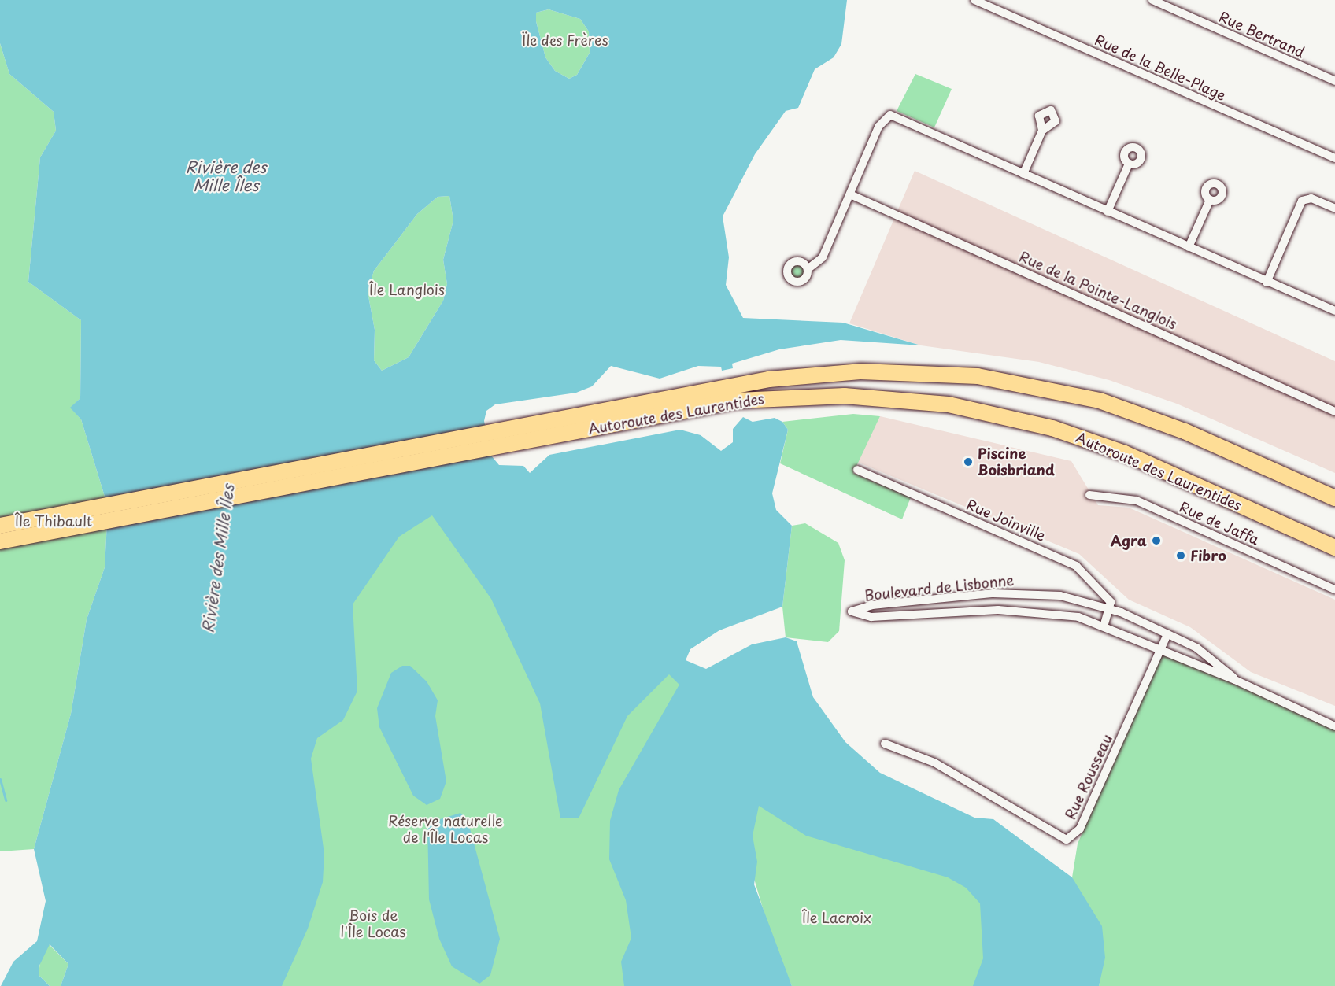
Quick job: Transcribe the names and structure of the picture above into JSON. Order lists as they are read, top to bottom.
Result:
{
  "streets": {
    "highway": ["Autoroute des Laurentides"],
    "street": [
      "Rue Bertrand",
      "Rue de la Belle-Plage",
      "Rue de la Pointe-Langlois",
      "Rue Joinville",
      "Rue de Jaffa",
      "Boulevard de Lisbonne",
      "Rue Rousseau"
    ]
  },
  "crossings": [
    ["Rue Joinville", "Boulevard de Lisbonne"],
    ["Boulevard de Lisbonne", "Rue Rousseau"]
  ],
  "water": ["Rivière des Mille Îles"],
  "parks": [
    "Ïle des Frères",
    "Île Langlois",
    "Île Thibault",
    "Réserve naturelle de l'Île Locas",
    "Bois de l'Île Locas",
    "Île Lacroix"
  ],
  "places": ["Piscine Boisbriand", "Agra", "Fibro"]
}
